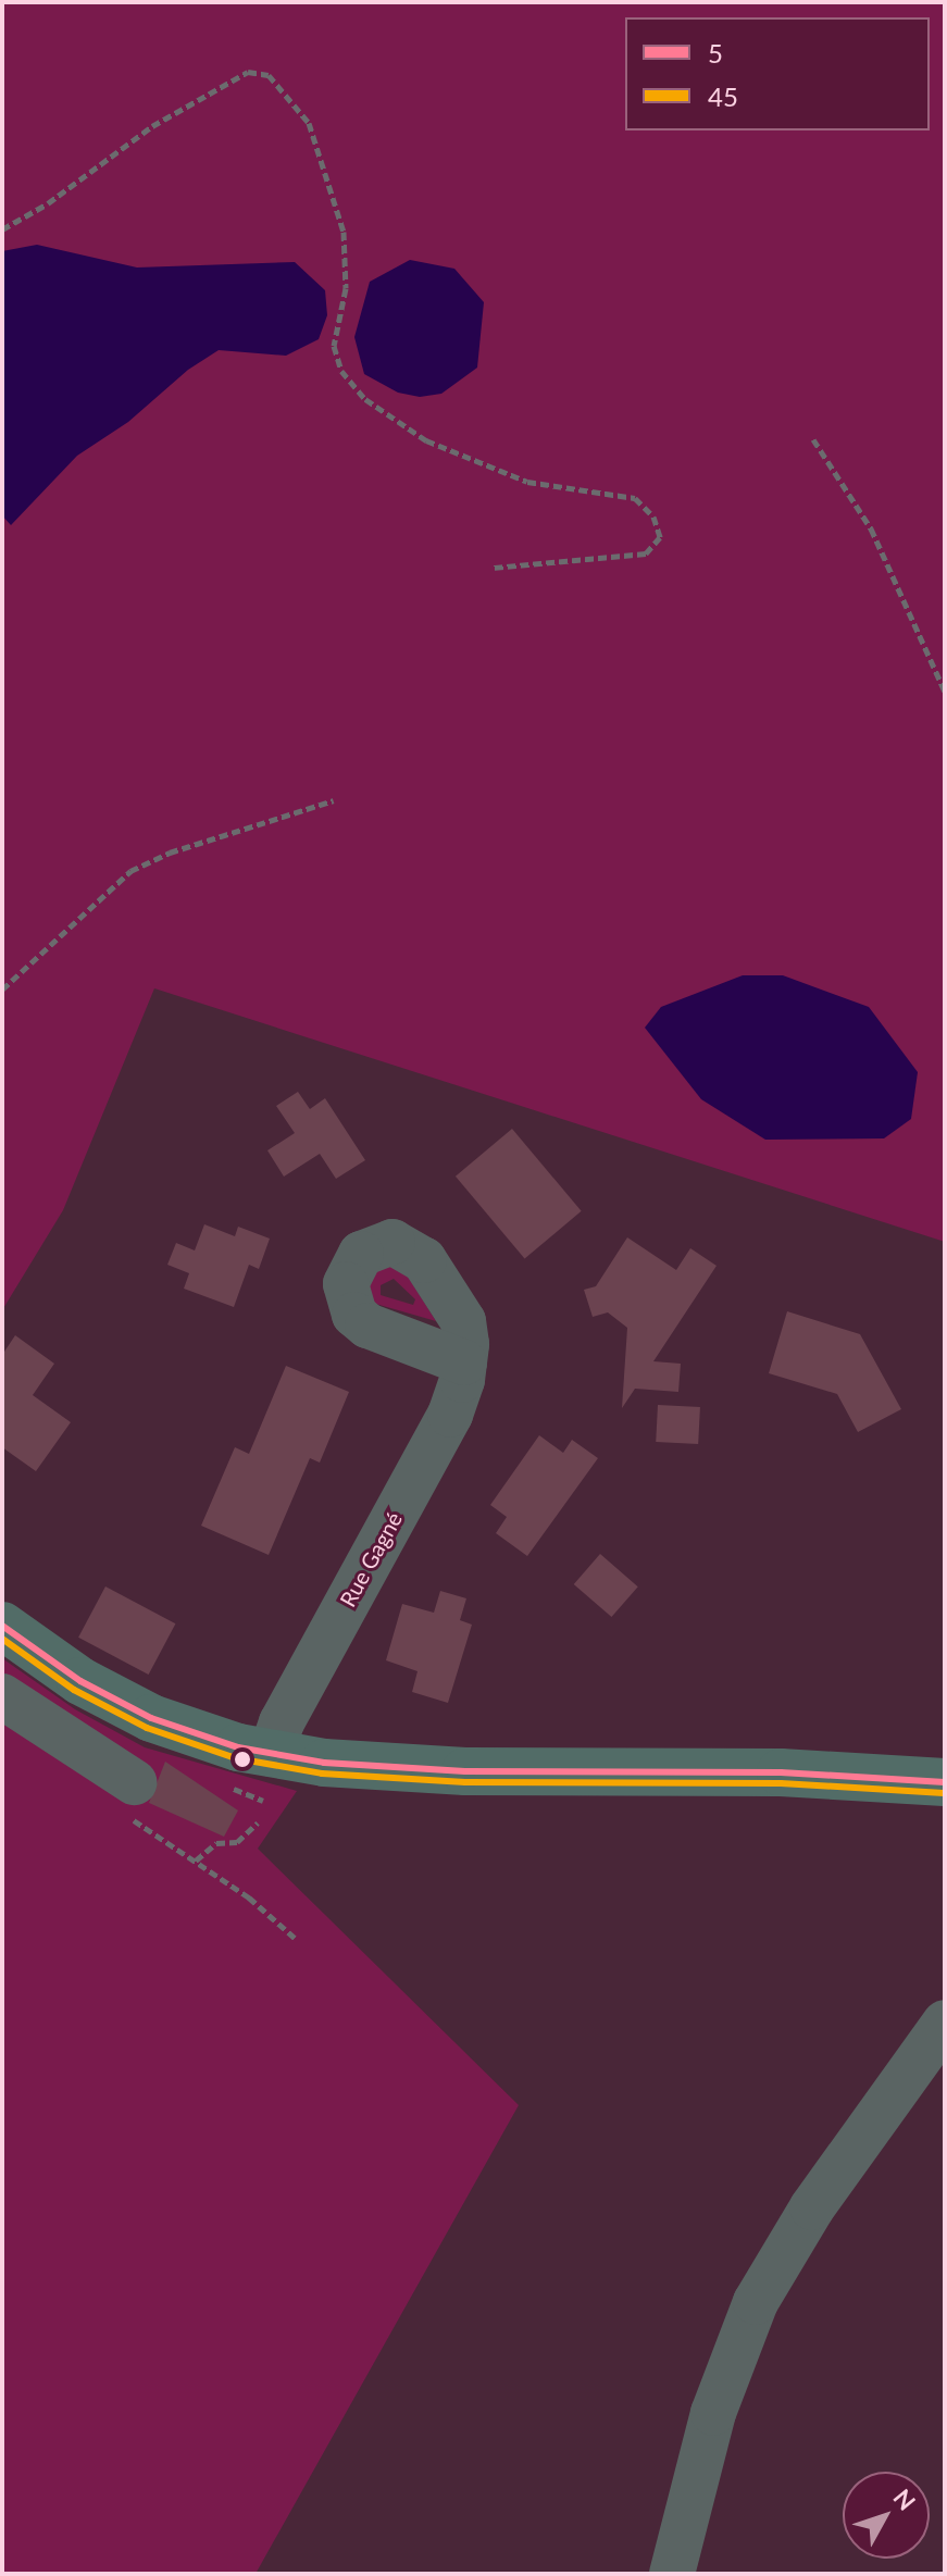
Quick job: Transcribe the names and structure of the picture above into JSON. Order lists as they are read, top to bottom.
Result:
{
  "streets": {
    "street": ["Rue Gagné"]
  },
  "lines": ["transit line 5", "transit line 45"],
  "legend": ["5", "45"],
  "north": "top right"
}
